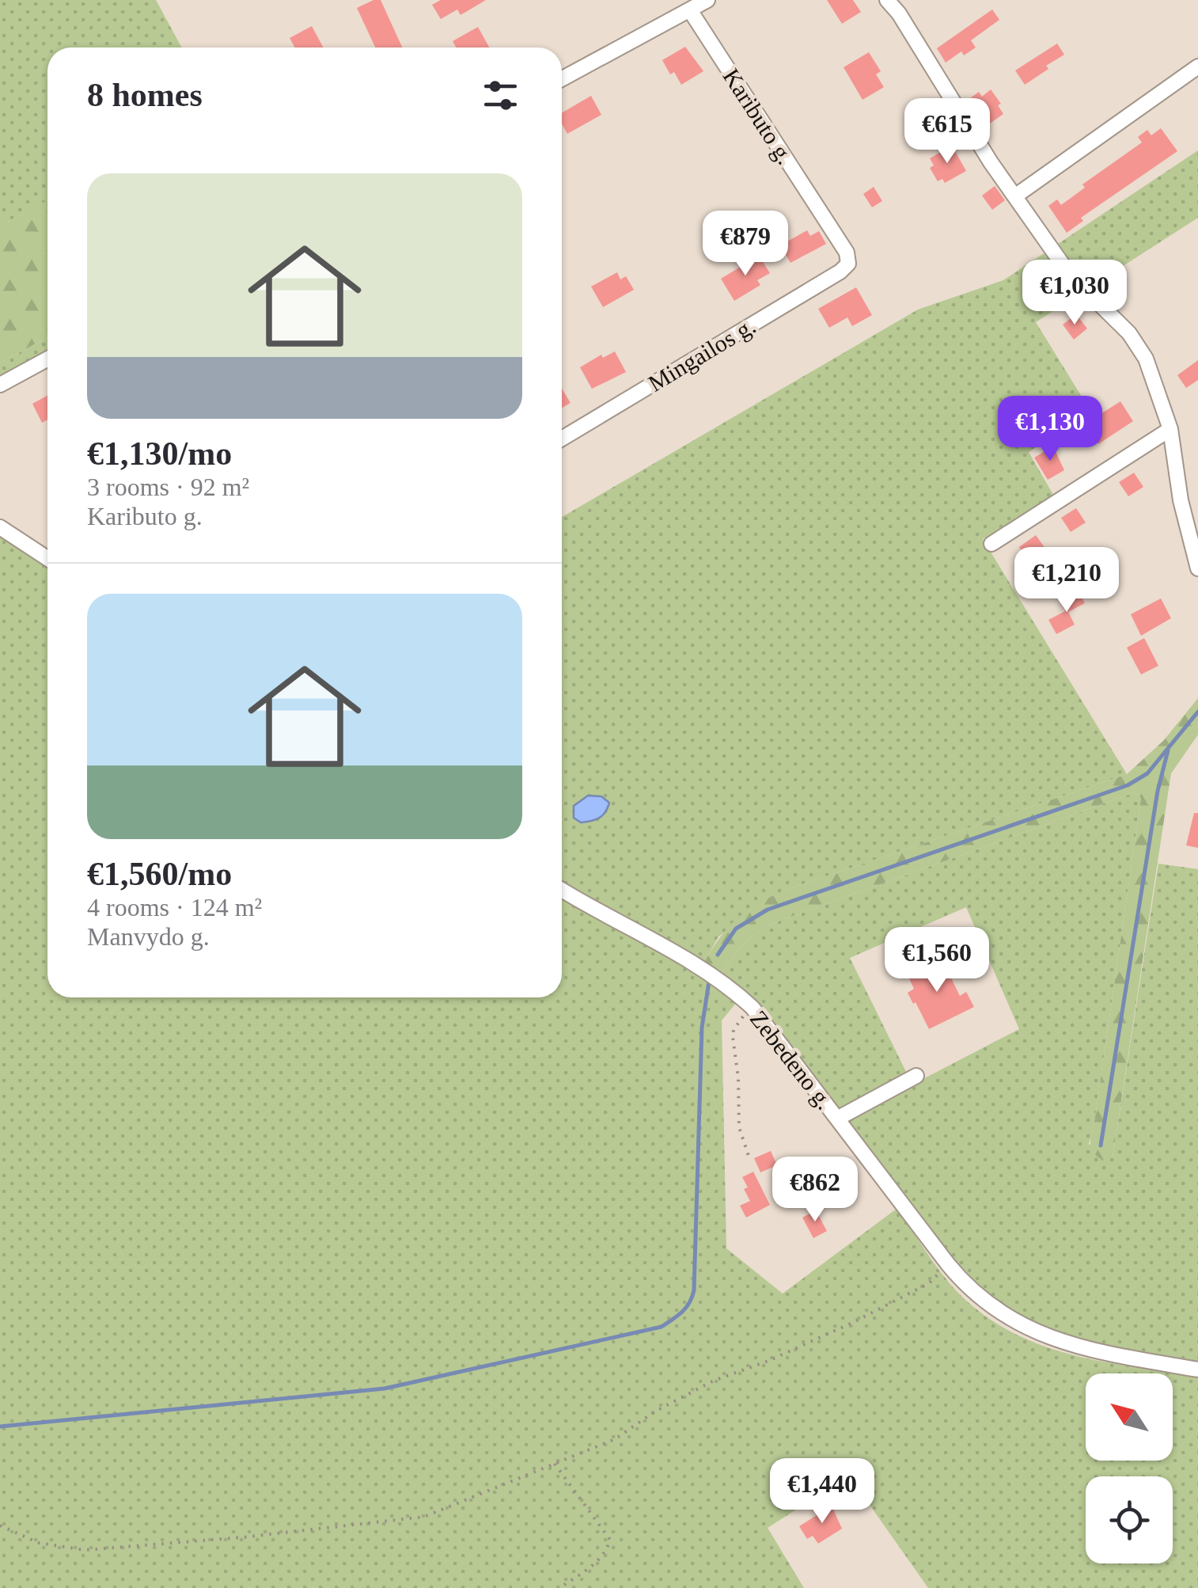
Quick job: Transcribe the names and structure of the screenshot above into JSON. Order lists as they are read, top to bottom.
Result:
{
  "streets": {
    "street": ["Kaributo g.", "Mingailos g.", "Zebedeno g."]
  },
  "crossings": [
    ["Kaributo g.", "Mingailos g."]
  ],
  "north": "top left",
  "page": {
    "heading": "8 homes",
    "price": [
      "€615",
      "€879",
      "€1,030",
      "€1,130",
      "€1,210",
      "€1,560",
      "€862",
      "€1,440"
    ],
    "list": [
      {
        "name": "€1,130/mo",
        "note": "3 rooms · 92 m² · Kaributo g."
      },
      {
        "name": "€1,560/mo",
        "note": "4 rooms · 124 m² · Manvydo g."
      }
    ]
  }
}
